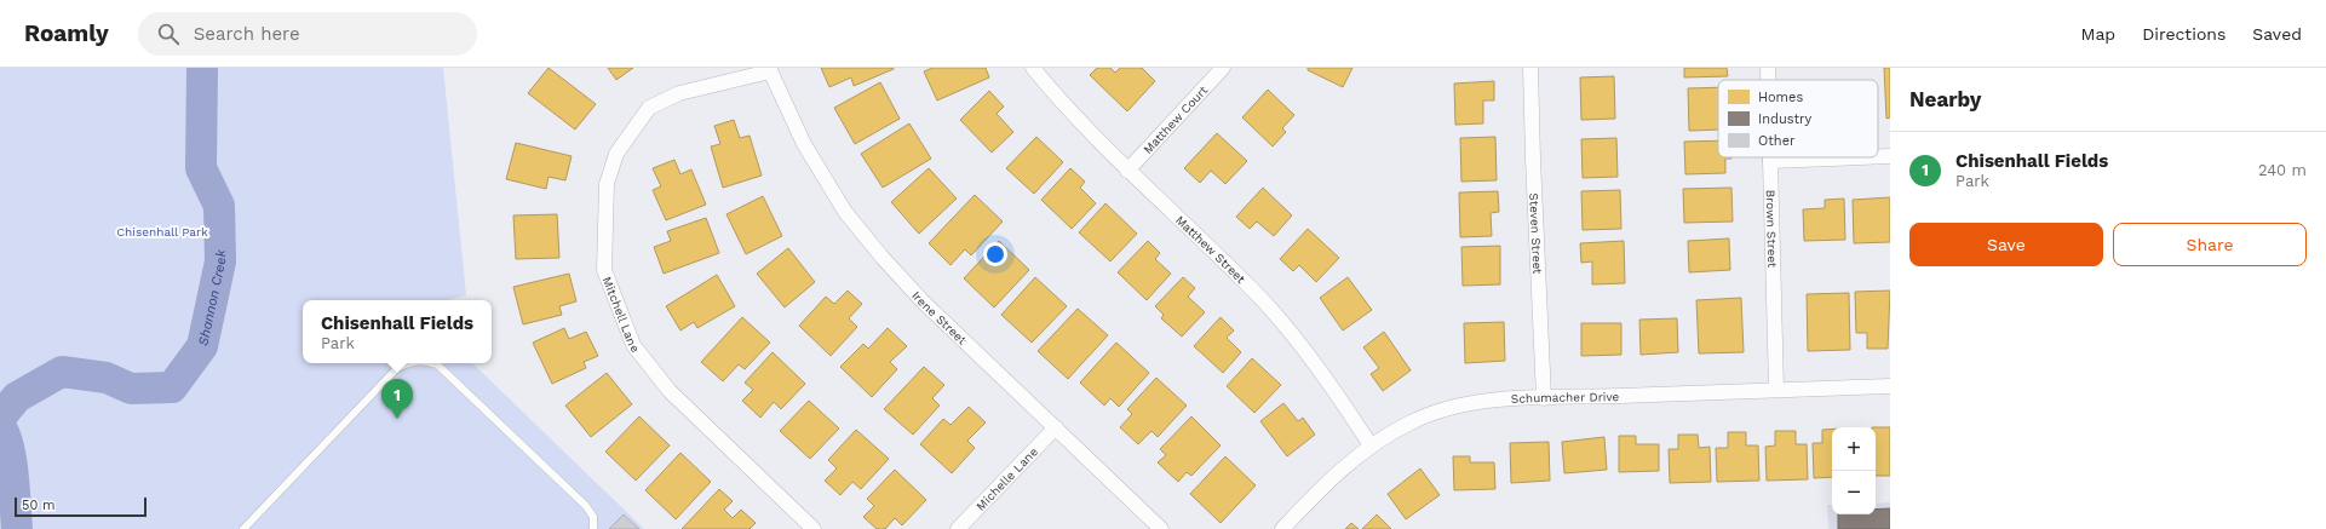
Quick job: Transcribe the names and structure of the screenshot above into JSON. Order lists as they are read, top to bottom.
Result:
{
  "streets": {
    "street": [
      "Matthew Court",
      "Brown Street",
      "Steven Street",
      "Matthew Street",
      "Mitchell Lane",
      "Irene Street",
      "Schumacher Drive",
      "Michelle Lane"
    ]
  },
  "crossings": [
    ["Matthew Court", "Matthew Street"],
    ["Brown Street", "Schumacher Drive"],
    ["Steven Street", "Schumacher Drive"],
    ["Matthew Street", "Schumacher Drive"],
    ["Mitchell Lane", "Irene Street"],
    ["Irene Street", "Michelle Lane"]
  ],
  "water": ["Shannon Creek"],
  "parks": ["Chisenhall Park"],
  "legend": ["Homes", "Industry", "Other"],
  "scale_bar": "50 m",
  "page": {
    "header": "Roamly",
    "search": "Search here",
    "nav": ["Map", "Directions", "Saved"],
    "heading": "Nearby",
    "list": [
      {
        "mark": "1",
        "name": "Chisenhall Fields",
        "note": "Park",
        "value": "240 m"
      }
    ],
    "buttons": ["Save", "Share"],
    "popup": ["Chisenhall Fields", "Park"],
    "pins": "1",
    "map_buttons": ["+", "−"],
    "scale": "50 m"
  }
}
